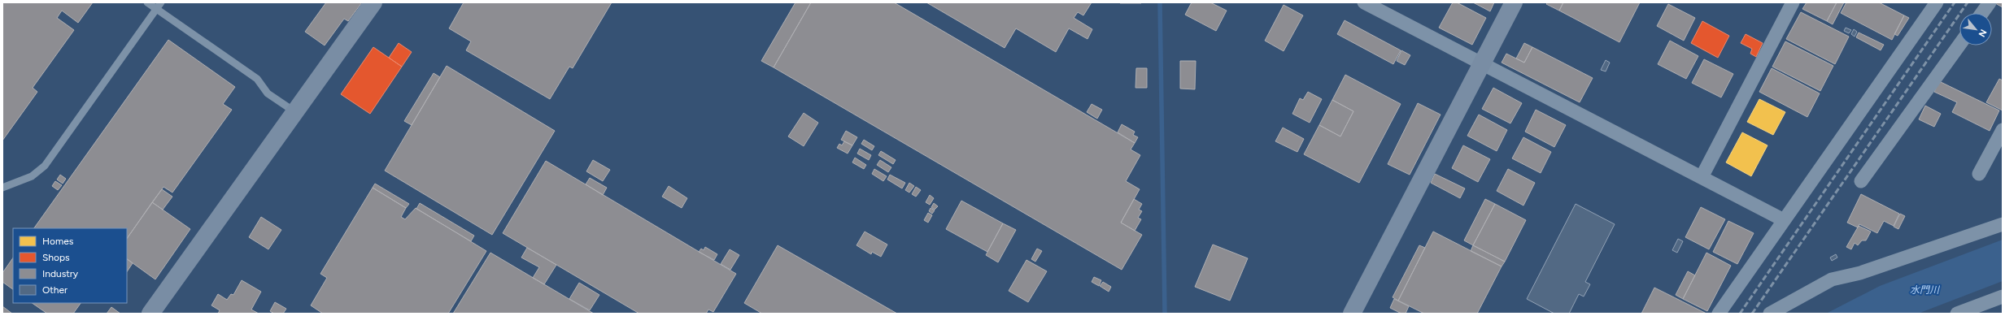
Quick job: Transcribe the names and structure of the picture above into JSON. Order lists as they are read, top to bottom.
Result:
{
  "water": ["水門川"],
  "legend": [
    "Homes",
    "Shops",
    "Industry",
    "Other"
  ],
  "north": "bottom right"
}
